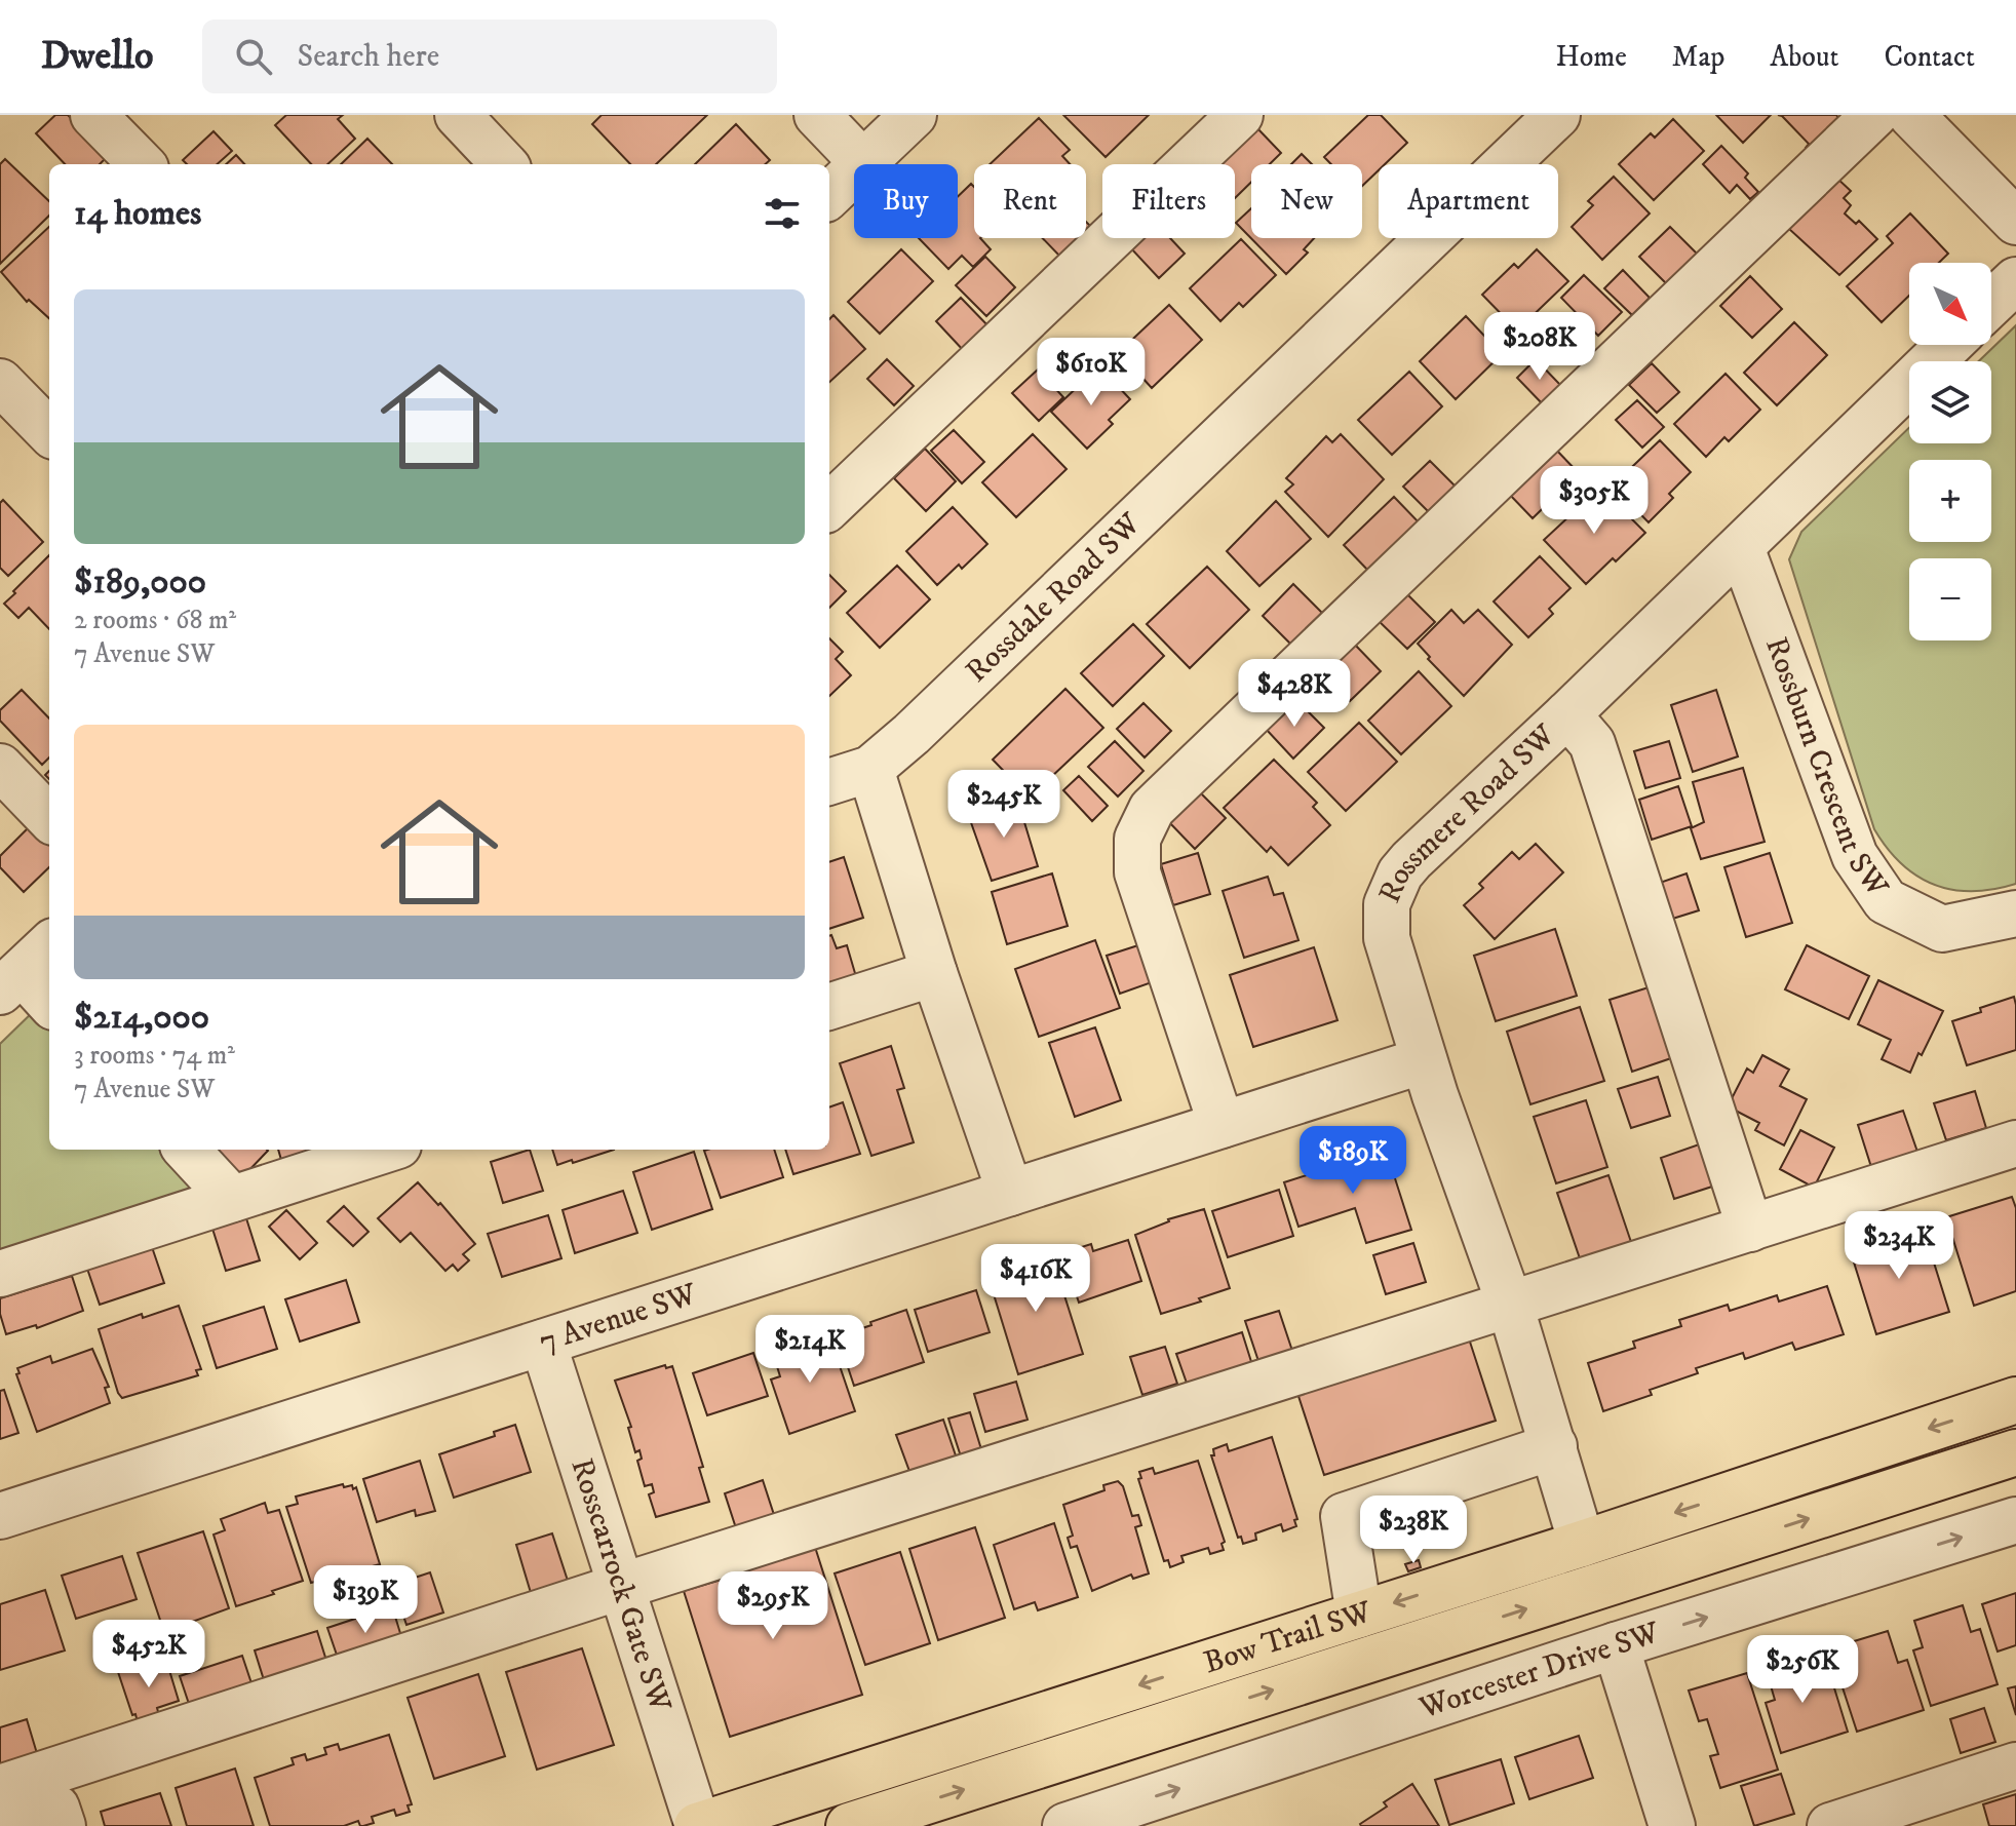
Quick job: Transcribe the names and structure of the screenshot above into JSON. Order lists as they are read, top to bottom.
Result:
{
  "streets": {
    "main road": ["Bow Trail SW"],
    "street": [
      "Rossdale Road SW",
      "Rossburn Crescent SW",
      "Rossmere Road SW",
      "7 Avenue SW",
      "Rosscarrock Gate SW",
      "Worcester Drive SW"
    ]
  },
  "crossings": [
    ["Rossburn Crescent SW", "Rossmere Road SW"],
    ["Rossmere Road SW", "7 Avenue SW"],
    ["Rossmere Road SW", "Bow Trail SW"],
    ["7 Avenue SW", "Rosscarrock Gate SW"],
    ["Rosscarrock Gate SW", "Bow Trail SW"]
  ],
  "north": "bottom right",
  "page": {
    "header": "Dwello",
    "search": "Search here",
    "nav": [
      "Home",
      "Map",
      "About",
      "Contact"
    ],
    "chip": [
      "Buy",
      "Rent",
      "Filters",
      "New",
      "Apartment"
    ],
    "heading": "14 homes",
    "map_buttons": ["+", "−"],
    "list": [
      {
        "name": "$189,000",
        "note": "2 rooms · 68 m² · 7 Avenue SW"
      },
      {
        "name": "$214,000",
        "note": "3 rooms · 74 m² · 7 Avenue SW"
      }
    ],
    "price": [
      "$208K",
      "$610K",
      "$305K",
      "$428K",
      "$245K",
      "$189K",
      "$234K",
      "$416K",
      "$214K",
      "$238K",
      "$139K",
      "$295K",
      "$452K",
      "$256K"
    ]
  }
}
